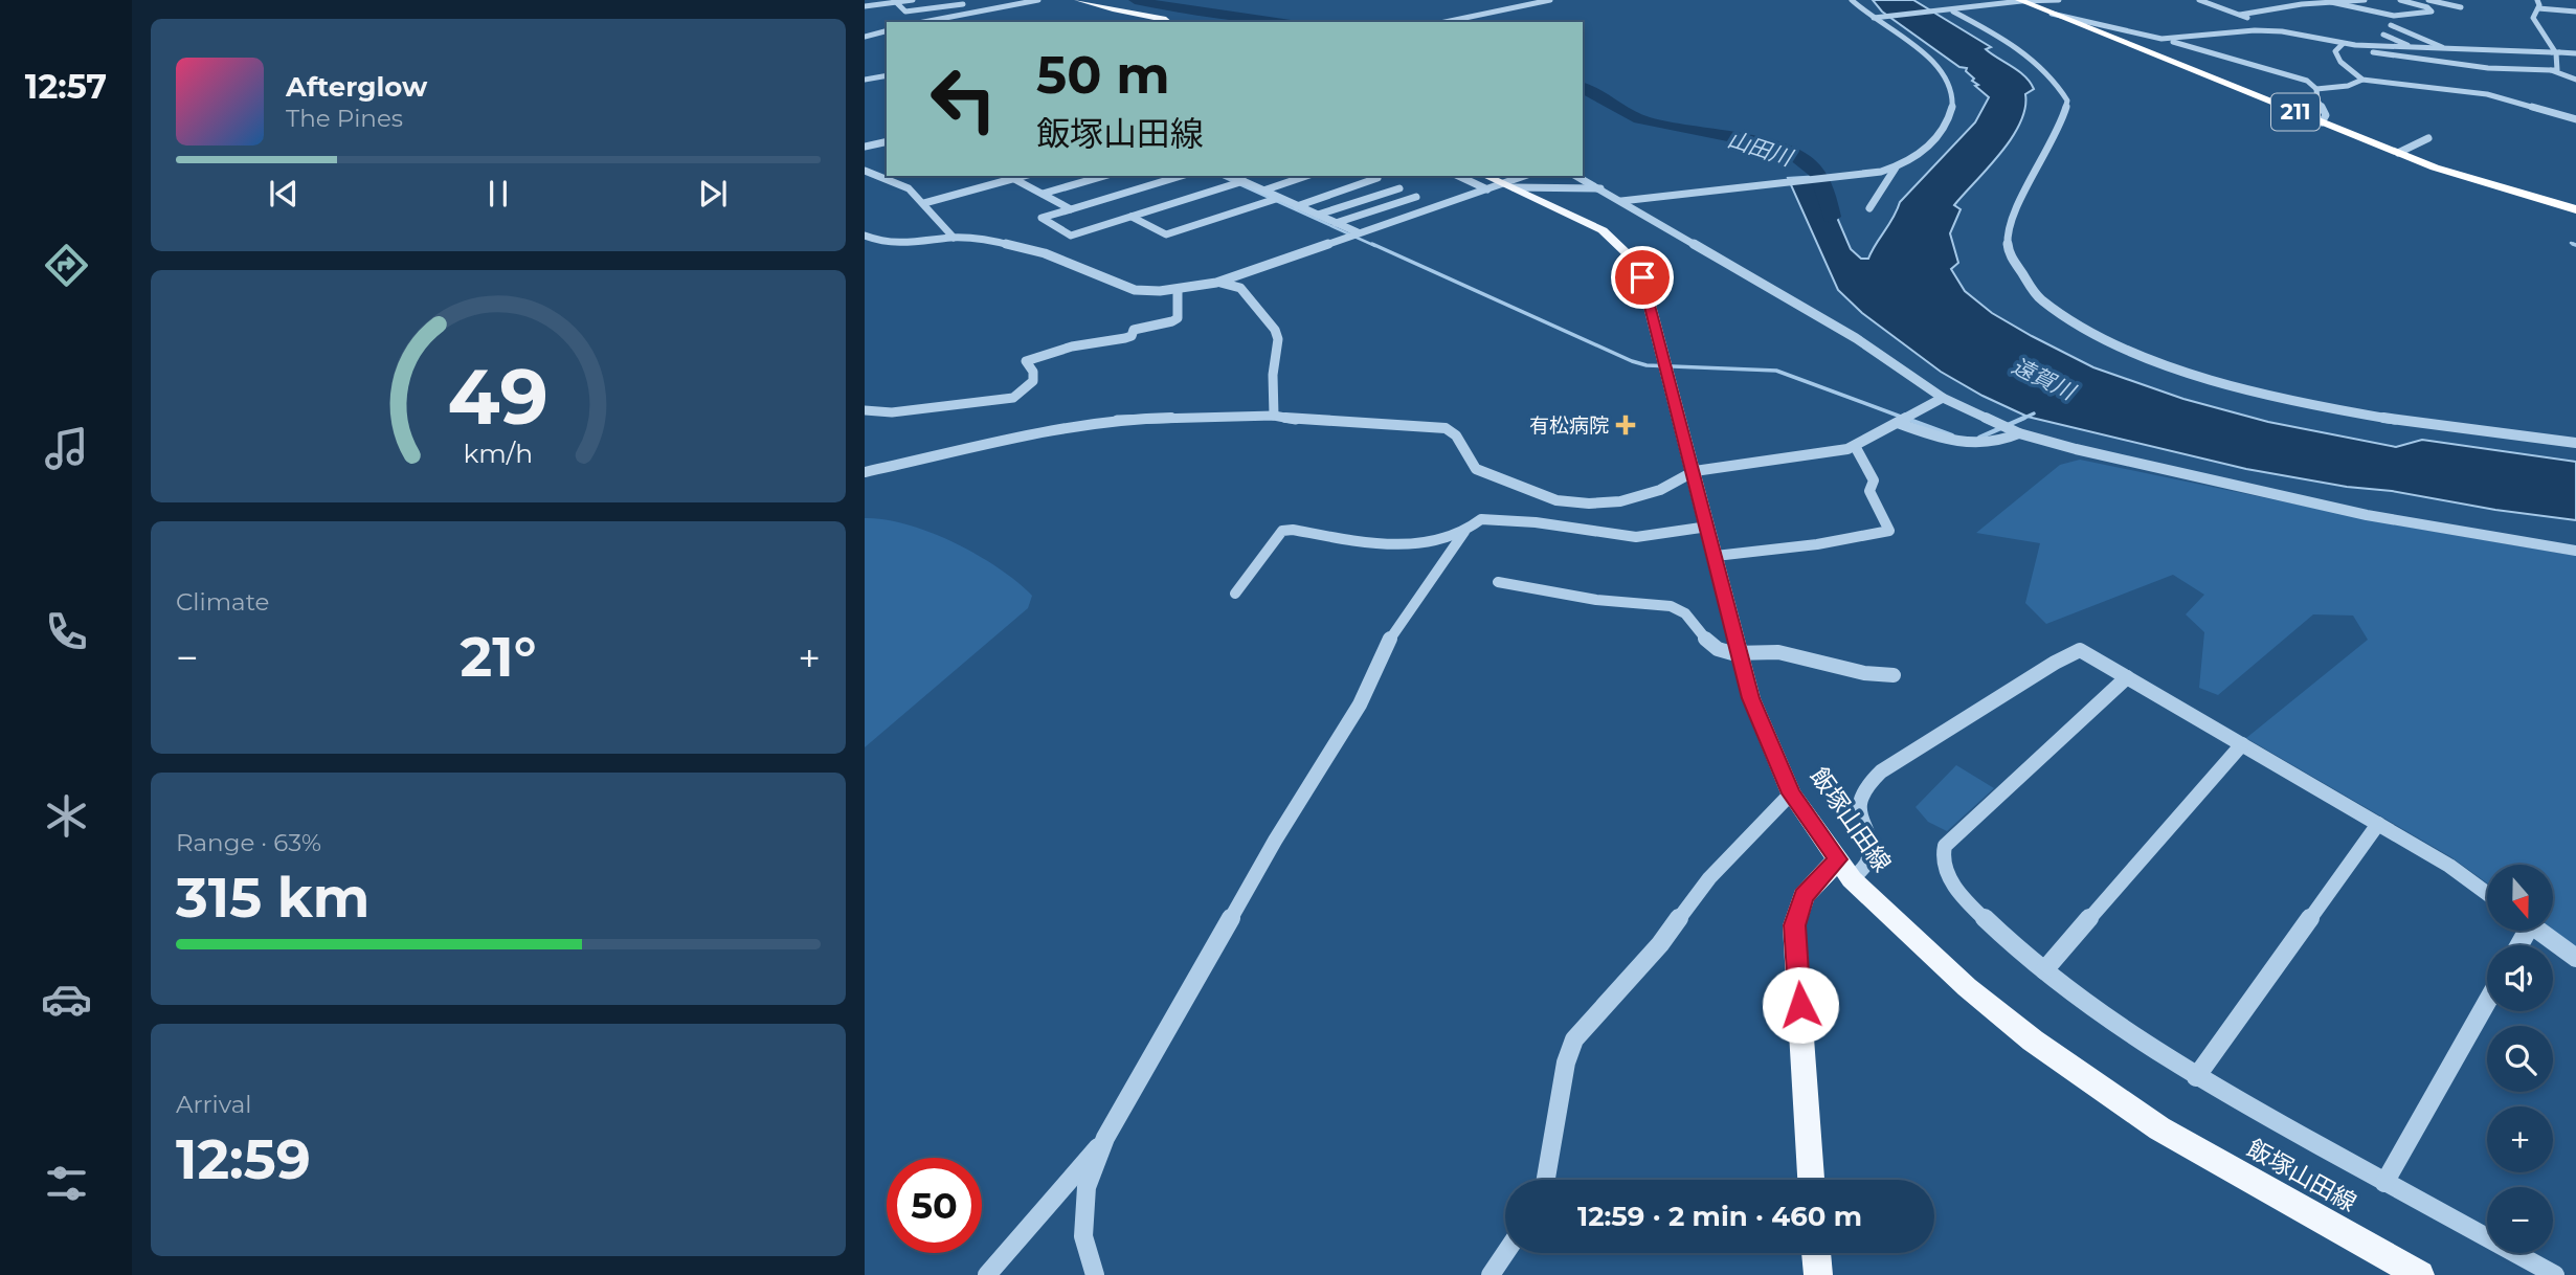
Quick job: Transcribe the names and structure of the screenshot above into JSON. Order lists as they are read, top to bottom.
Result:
{
  "streets": {
    "highway": ["211"],
    "main road": ["飯塚山田線"]
  },
  "water": ["山田川", "遠賀川"],
  "places": {
    "health": ["有松病院"]
  },
  "north": "bottom",
  "page": {
    "tabs": "12:57",
    "turn": ["50 m", "飯塚山田線"],
    "song": ["Afterglow", "The Pines"],
    "tile": [
      "Climate",
      ["Range · 63%", "315 km"],
      ["Arrival", "12:59"]
    ],
    "heat": ["−", "21°", "+"],
    "map_buttons": ["+", "−"],
    "limit": "50",
    "trip": "12:59 · 2 min · 460 m",
    "gauge": ["49", "km/h"]
  }
}
